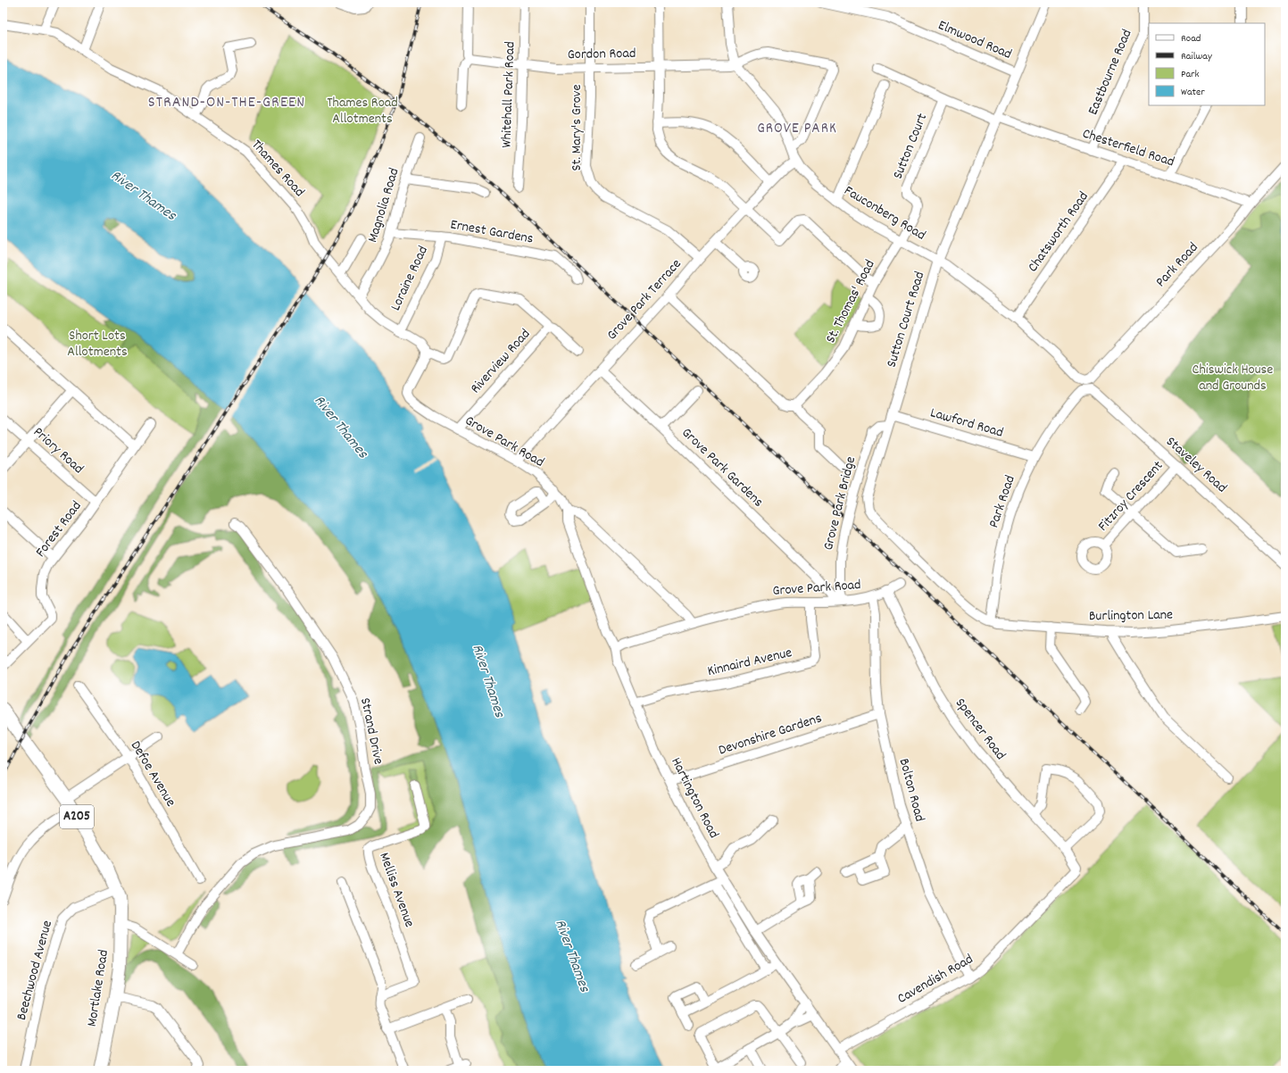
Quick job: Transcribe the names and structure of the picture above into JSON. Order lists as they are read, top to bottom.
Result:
{
  "streets": {
    "highway": ["A205", "Mortlake Road"],
    "street": [
      "Elmwood Road",
      "Gordon Road",
      "Eastbourne Road",
      "Whitehall Park Road",
      "St. Mary's Grove",
      "Sutton Court",
      "Chesterfield Road",
      "Thames Road",
      "Magnolia Road",
      "Fauconberg Road",
      "Ernest Gardens",
      "Chatsworth Road",
      "Park Road",
      "Loraine Road",
      "Grove Park Terrace",
      "St. Thomas' Road",
      "Sutton Court Road",
      "Riverview Road",
      "Lawford Road",
      "Grove Park Road",
      "Priory Road",
      "Staveley Road",
      "Grove Park Gardens",
      "Fitzroy Crescent",
      "Grove Park Bridge",
      "Forest Road",
      "Burlington Lane",
      "Kinnaird Avenue",
      "Spencer Road",
      "Strand Drive",
      "Devonshire Gardens",
      "Defoe Avenue",
      "Bolton Road",
      "Hartington Road",
      "Melliss Avenue",
      "Beechwood Avenue",
      "Cavendish Road"
    ]
  },
  "crossings": [
    ["Elmwood Road", "Sutton Court Road"],
    ["Gordon Road", "Whitehall Park Road"],
    ["Gordon Road", "St. Mary's Grove"],
    ["Gordon Road", "Fauconberg Road"],
    ["Eastbourne Road", "Chesterfield Road"],
    ["St. Mary's Grove", "Grove Park Terrace"],
    ["Sutton Court", "Chesterfield Road"],
    ["Sutton Court", "Fauconberg Road"],
    ["Sutton Court", "St. Thomas' Road"],
    ["Chesterfield Road", "Chatsworth Road"],
    ["Chesterfield Road", "Park Road"],
    ["Chesterfield Road", "Sutton Court Road"],
    ["Thames Road", "Magnolia Road"],
    ["Thames Road", "Loraine Road"],
    ["Thames Road", "Riverview Road"],
    ["Thames Road", "Grove Park Road"],
    ["Magnolia Road", "Ernest Gardens"],
    ["Fauconberg Road", "Grove Park Terrace"],
    ["Fauconberg Road", "St. Thomas' Road"],
    ["Fauconberg Road", "Sutton Court Road"],
    ["Fauconberg Road", "Staveley Road"],
    ["Ernest Gardens", "Loraine Road"],
    ["Chatsworth Road", "Staveley Road"],
    ["Park Road", "Lawford Road"],
    ["Park Road", "Staveley Road"],
    ["Park Road", "Burlington Lane"],
    ["Grove Park Terrace", "Grove Park Road"],
    ["Grove Park Terrace", "Grove Park Gardens"],
    ["Sutton Court Road", "Lawford Road"],
    ["Sutton Court Road", "Staveley Road"],
    ["Sutton Court Road", "Grove Park Bridge"],
    ["Sutton Court Road", "Burlington Lane"],
    ["Riverview Road", "Grove Park Road"],
    ["Grove Park Road", "Grove Park Gardens"],
    ["Grove Park Road", "Grove Park Bridge"],
    ["Grove Park Road", "Kinnaird Avenue"],
    ["Grove Park Road", "Spencer Road"],
    ["Grove Park Road", "Bolton Road"],
    ["Grove Park Road", "Hartington Road"],
    ["Priory Road", "Forest Road"],
    ["Staveley Road", "Fitzroy Crescent"],
    ["Grove Park Gardens", "Grove Park Bridge"],
    ["Kinnaird Avenue", "Hartington Road"],
    ["Spencer Road", "Cavendish Road"],
    ["Devonshire Gardens", "Bolton Road"],
    ["Devonshire Gardens", "Hartington Road"],
    ["Bolton Road", "Cavendish Road"],
    ["Hartington Road", "Cavendish Road"],
    ["Beechwood Avenue", "Mortlake Road"]
  ],
  "districts": ["STRAND-ON-THE-GREEN", "GROVE PARK"],
  "water": ["River Thames"],
  "parks": ["Thames Road Allotments", "Short Lots Allotments", "Chiswick House and Grounds"],
  "legend": [
    "Road",
    "Railway",
    "Park",
    "Water"
  ]
}
